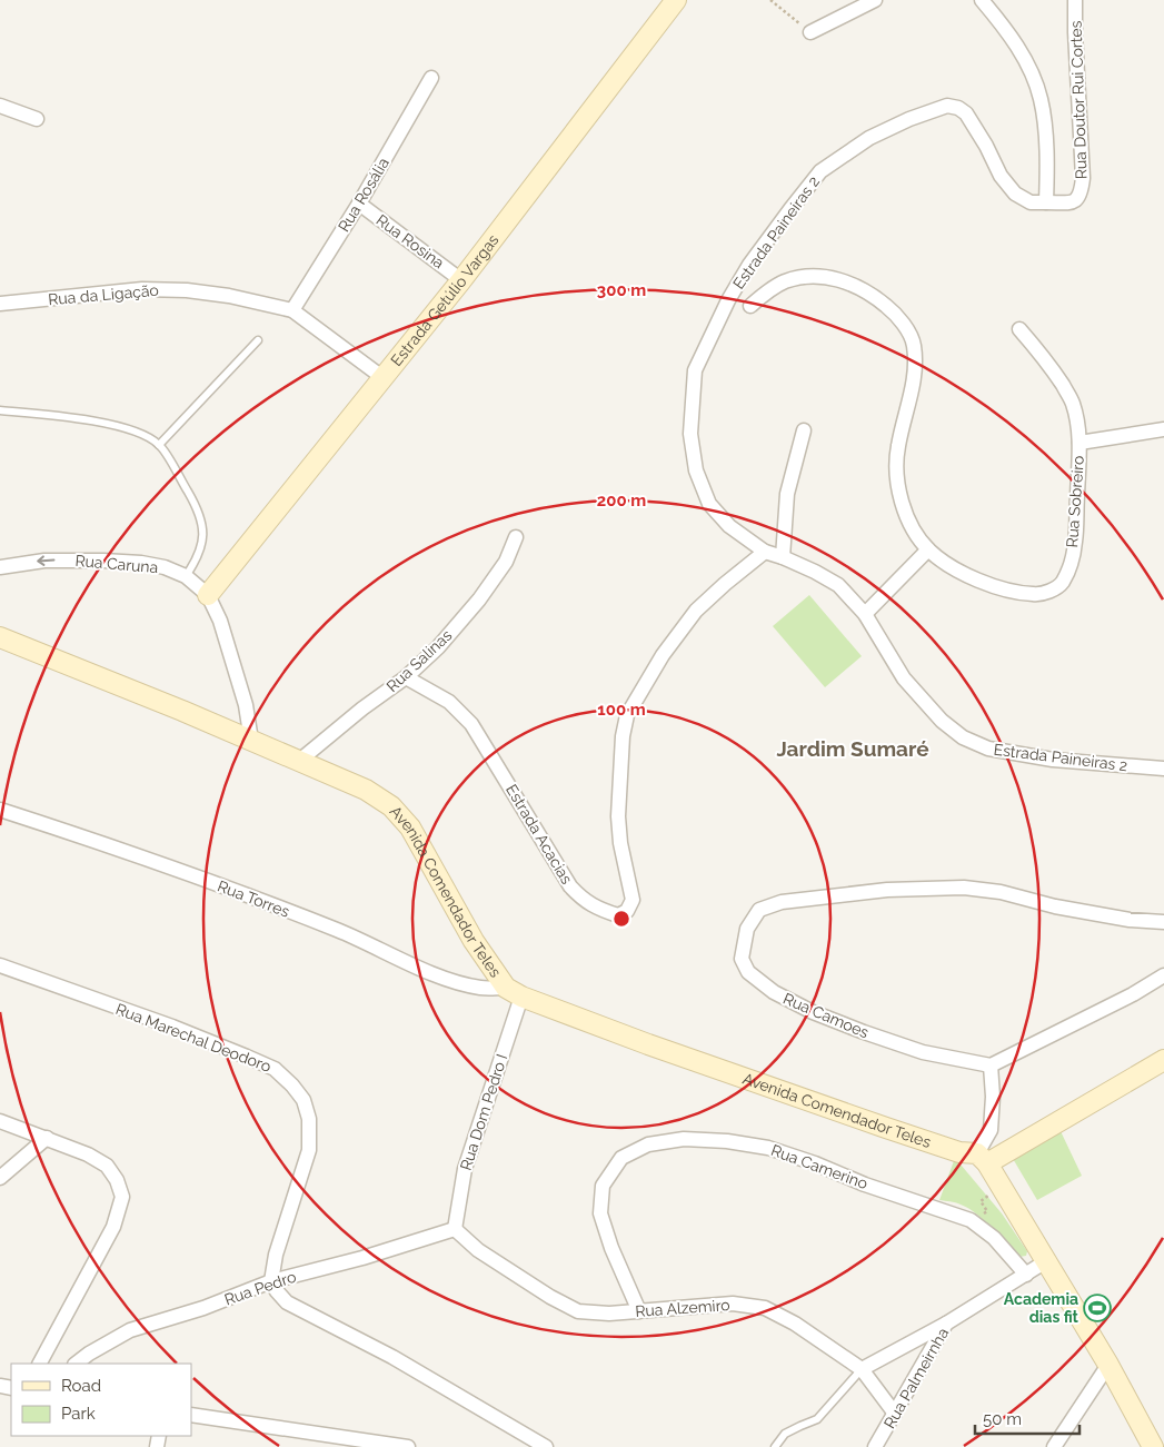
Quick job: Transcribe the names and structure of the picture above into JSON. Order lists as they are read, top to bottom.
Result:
{
  "streets": {
    "main road": ["Estrada Getúlio Vargas", "Avenida Comendador Teles"],
    "street": [
      "Rua Doutor Rui Cortes",
      "Rua Rosália",
      "Estrada Paineiras 2",
      "Rua Rosina",
      "Rua da Ligação",
      "Rua Sobreiro",
      "Rua Caruna",
      "Rua Salinas",
      "Estrada Acacias",
      "Rua Torres",
      "Rua Camoes",
      "Rua Marechal Deodoro",
      "Rua Dom Pedro I",
      "Rua Camerino",
      "Rua Pedro",
      "Rua Alzemiro",
      "Rua Palmeirnha"
    ]
  },
  "crossings": [
    ["Rua Doutor Rui Cortes", "Estrada Paineiras 2"],
    ["Rua Rosália", "Rua Rosina"],
    ["Rua Rosália", "Rua da Ligação"],
    ["Estrada Paineiras 2", "Estrada Acacias"],
    ["Rua Rosina", "Estrada Getúlio Vargas"],
    ["Rua da Ligação", "Estrada Getúlio Vargas"],
    ["Estrada Getúlio Vargas", "Rua Caruna"],
    ["Rua Caruna", "Avenida Comendador Teles"],
    ["Rua Salinas", "Estrada Acacias"],
    ["Rua Salinas", "Avenida Comendador Teles"],
    ["Avenida Comendador Teles", "Rua Torres"],
    ["Avenida Comendador Teles", "Rua Dom Pedro I"],
    ["Rua Torres", "Rua Dom Pedro I"],
    ["Rua Marechal Deodoro", "Rua Pedro"],
    ["Rua Dom Pedro I", "Rua Pedro"],
    ["Rua Dom Pedro I", "Rua Alzemiro"],
    ["Rua Camerino", "Rua Alzemiro"],
    ["Rua Camerino", "Rua Palmeirnha"],
    ["Rua Pedro", "Rua Alzemiro"],
    ["Rua Alzemiro", "Rua Palmeirnha"]
  ],
  "one_way": ["Rua Caruna"],
  "districts": ["Jardim Sumaré"],
  "places": {
    "sports": ["Academia dias fit"]
  },
  "legend": ["Road", "Park"],
  "scale_bar": "50 m",
  "rings": ["300 m", "200 m", "100 m"]
}
